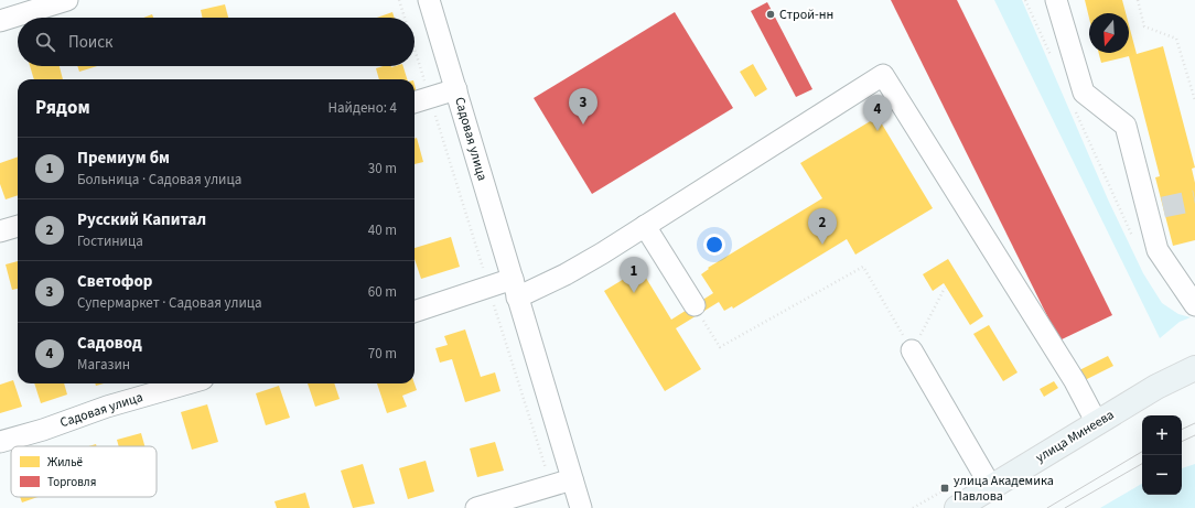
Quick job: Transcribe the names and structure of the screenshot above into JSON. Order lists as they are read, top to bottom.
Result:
{
  "streets": {
    "main road": ["улица Минеева"],
    "street": ["Садовая улица"]
  },
  "places": {
    "other": ["Строй-нн"],
    "transit": ["улица Академика Павлова"]
  },
  "legend": ["Жильё", "Торговля"],
  "north": "bottom",
  "page": {
    "search": "Поиск",
    "heading": ["Рядом", "Найдено: 4"],
    "pins": [
      "3",
      "4",
      "2",
      "1"
    ],
    "list": [
      {
        "mark": "1",
        "name": "Премиум бм",
        "note": "Больница · Садовая улица",
        "value": "30 m"
      },
      {
        "mark": "2",
        "name": "Русский Капитал",
        "note": "Гостиница",
        "value": "40 m"
      },
      {
        "mark": "3",
        "name": "Светофор",
        "note": "Супермаркет · Садовая улица",
        "value": "60 m"
      },
      {
        "mark": "4",
        "name": "Садовод",
        "note": "Магазин",
        "value": "70 m"
      }
    ],
    "map_buttons": ["+", "−"]
  }
}
